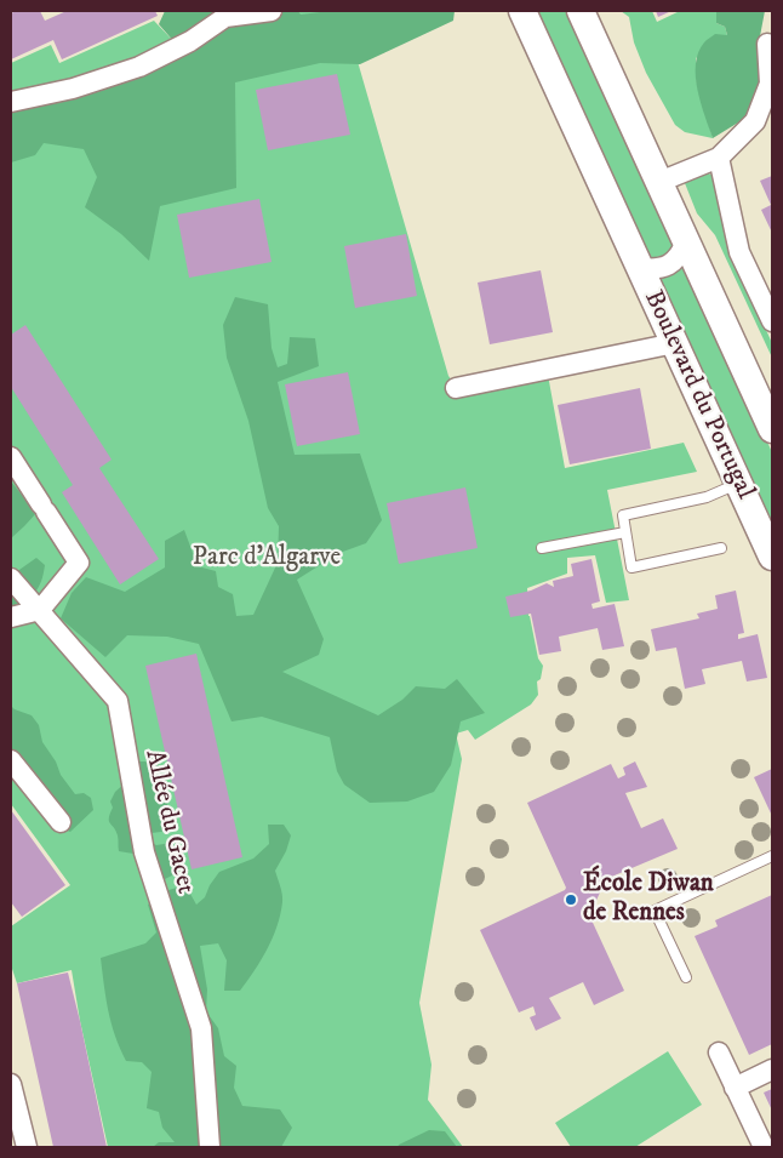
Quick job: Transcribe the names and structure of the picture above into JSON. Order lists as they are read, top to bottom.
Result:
{
  "streets": {
    "street": ["Boulevard du Portugal", "Allée du Gacet"]
  },
  "parks": ["Parc d'Algarve"],
  "places": ["École Diwan de Rennes"]
}
